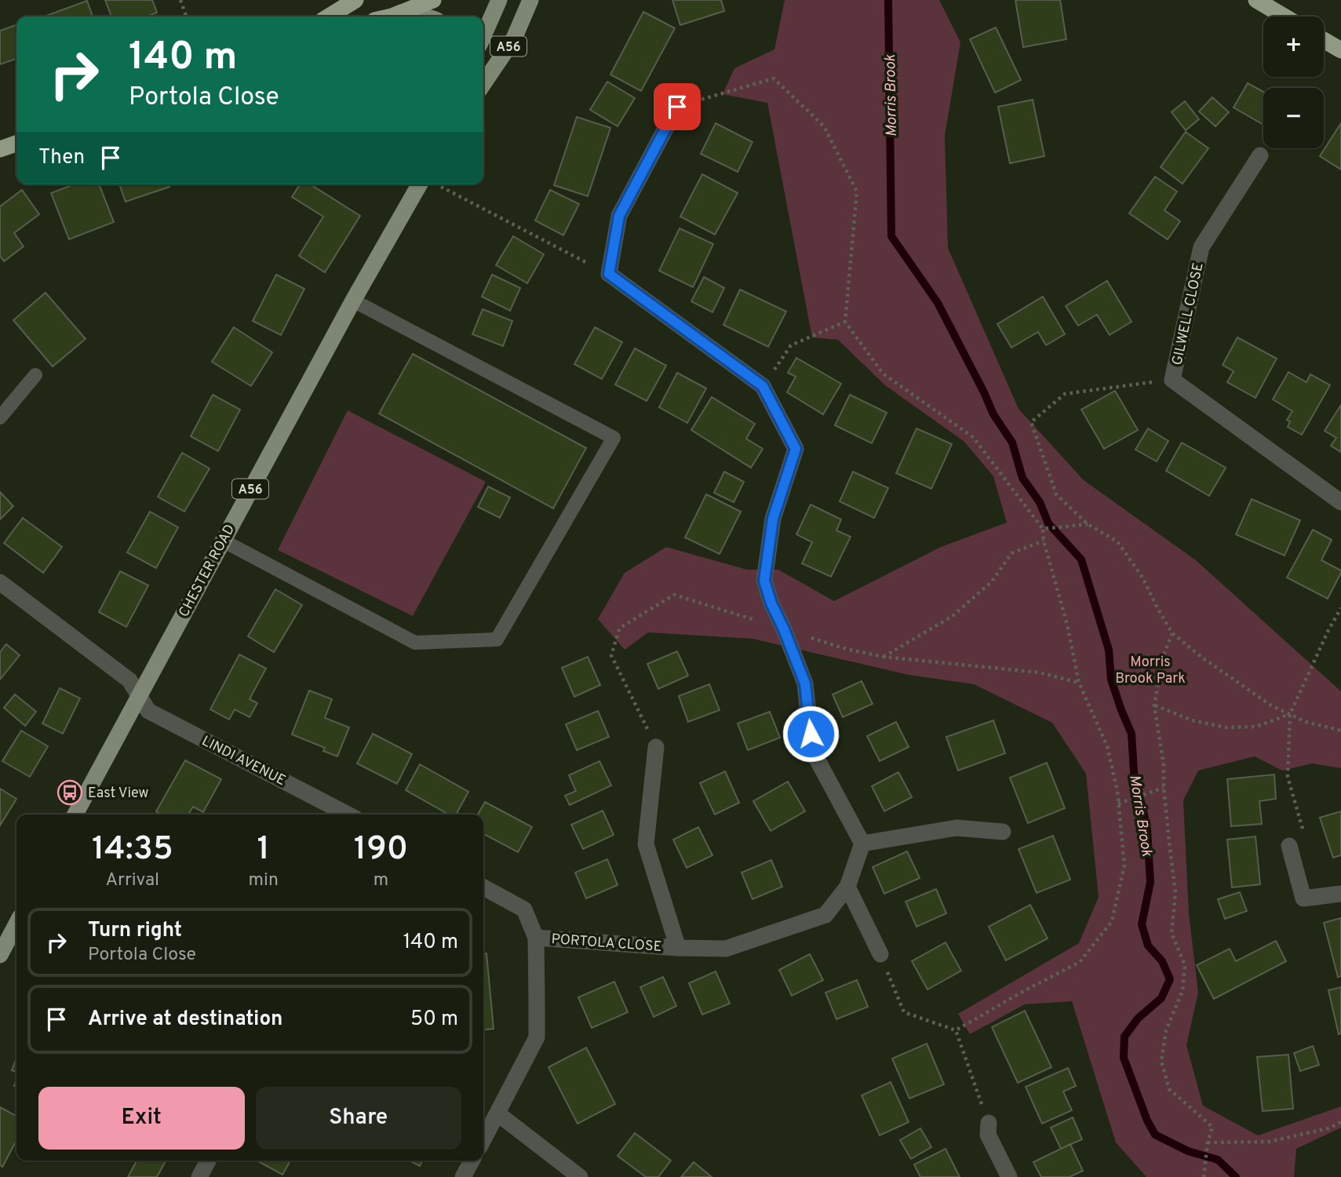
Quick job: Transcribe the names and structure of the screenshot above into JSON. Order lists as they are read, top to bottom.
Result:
{
  "streets": {
    "main road": ["A56", "CHESTER ROAD"],
    "street": ["GILWELL CLOSE", "LINDI AVENUE", "PORTOLA CLOSE"]
  },
  "crossings": [
    ["CHESTER ROAD", "LINDI AVENUE"]
  ],
  "water": ["Morris Brook"],
  "parks": ["Morris Brook Park"],
  "places": {
    "bus stop": ["East View"]
  },
  "page": {
    "map_buttons": ["+", "−"],
    "turn": ["140 m", "Portola Close"],
    "then": "Then",
    "eta": [
      "14:35",
      "Arrival",
      "1",
      "min",
      "190",
      "m"
    ],
    "list": [
      {
        "name": "Turn right",
        "note": "Portola Close",
        "value": "140 m"
      },
      {
        "name": "Arrive at destination",
        "value": "50 m"
      }
    ],
    "buttons": ["Exit", "Share"]
  }
}
